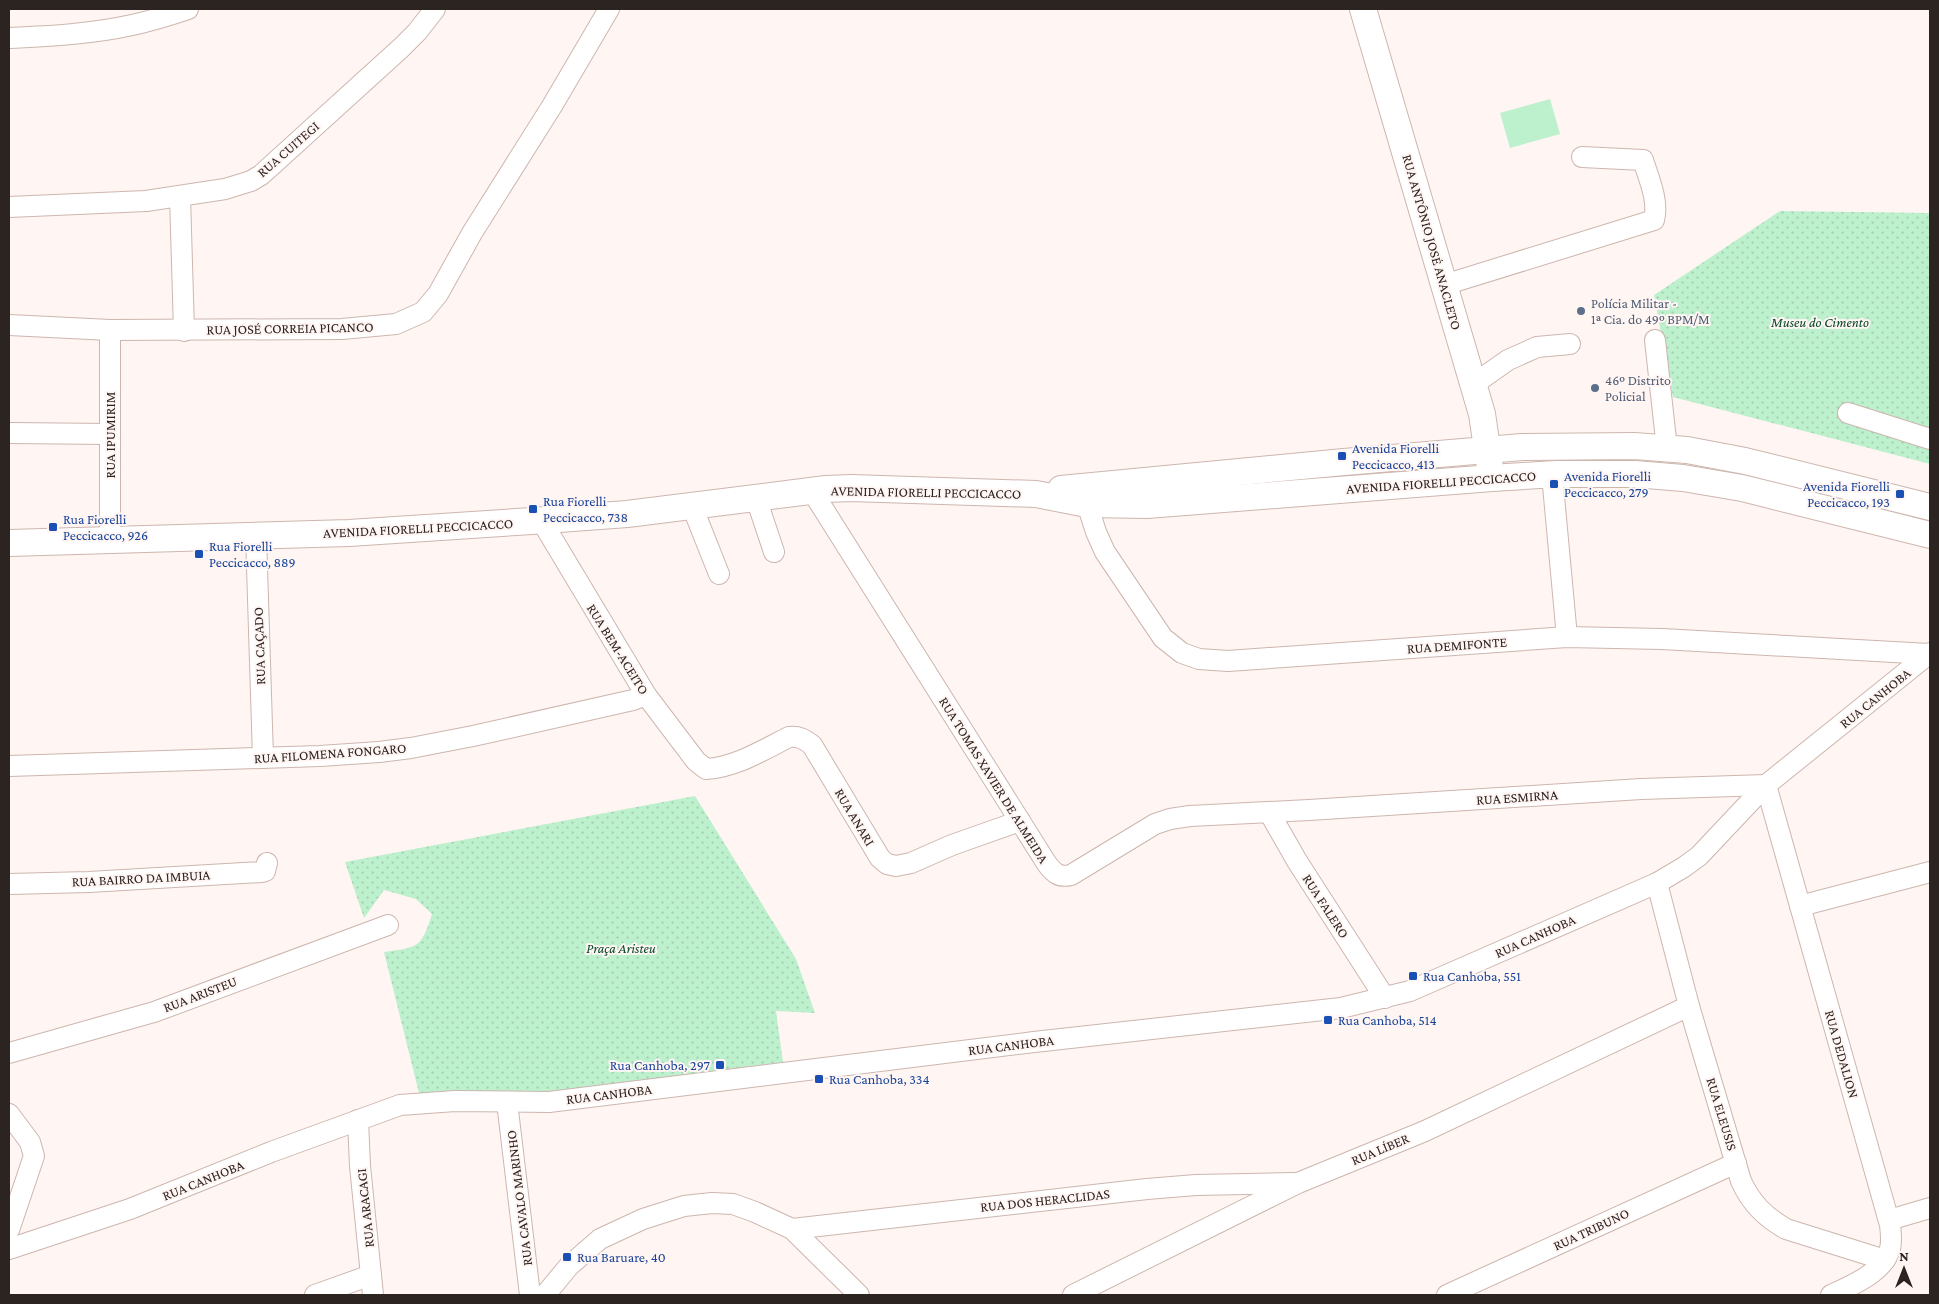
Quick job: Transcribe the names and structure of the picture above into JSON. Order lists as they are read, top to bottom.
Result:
{
  "streets": {
    "main road": ["RUA ANTÔNIO JOSÉ ANACLETO", "AVENIDA FIORELLI PECCICACCO"],
    "street": [
      "RUA CUITEGI",
      "RUA JOSÉ CORREIA PICANCO",
      "RUA IPUMIRIM",
      "RUA DEMIFONTE",
      "RUA CAÇADO",
      "RUA BEM-ACEITO",
      "RUA CANHOBA",
      "RUA FILOMENA FONGARO",
      "RUA TOMAS XAVIER DE ALMEIDA",
      "RUA ESMIRNA",
      "RUA ANARI",
      "RUA BAIRRO DA IMBUIA",
      "RUA FALERO",
      "RUA ARISTEU",
      "RUA DEDALION",
      "RUA ELEUSIS",
      "RUA LÍBER",
      "RUA CAVALO MARINHO",
      "RUA DOS HERACLIDAS",
      "RUA ARACAGI",
      "RUA TRIBUNO"
    ]
  },
  "crossings": [
    ["RUA ANTÔNIO JOSÉ ANACLETO", "AVENIDA FIORELLI PECCICACCO"],
    ["RUA JOSÉ CORREIA PICANCO", "RUA IPUMIRIM"],
    ["RUA IPUMIRIM", "AVENIDA FIORELLI PECCICACCO"],
    ["AVENIDA FIORELLI PECCICACCO", "RUA DEMIFONTE"],
    ["AVENIDA FIORELLI PECCICACCO", "RUA CAÇADO"],
    ["AVENIDA FIORELLI PECCICACCO", "RUA BEM-ACEITO"],
    ["AVENIDA FIORELLI PECCICACCO", "RUA TOMAS XAVIER DE ALMEIDA"],
    ["RUA DEMIFONTE", "RUA CANHOBA"],
    ["RUA CAÇADO", "RUA FILOMENA FONGARO"],
    ["RUA BEM-ACEITO", "RUA FILOMENA FONGARO"],
    ["RUA BEM-ACEITO", "RUA ANARI"],
    ["RUA CANHOBA", "RUA ESMIRNA"],
    ["RUA CANHOBA", "RUA FALERO"],
    ["RUA CANHOBA", "RUA DEDALION"],
    ["RUA CANHOBA", "RUA ELEUSIS"],
    ["RUA CANHOBA", "RUA CAVALO MARINHO"],
    ["RUA CANHOBA", "RUA ARACAGI"],
    ["RUA TOMAS XAVIER DE ALMEIDA", "RUA ESMIRNA"],
    ["RUA TOMAS XAVIER DE ALMEIDA", "RUA ANARI"],
    ["RUA TOMAS XAVIER DE ALMEIDA", "RUA FALERO"],
    ["RUA ESMIRNA", "RUA FALERO"],
    ["RUA ESMIRNA", "RUA DEDALION"],
    ["RUA DEDALION", "RUA ELEUSIS"],
    ["RUA ELEUSIS", "RUA LÍBER"],
    ["RUA ELEUSIS", "RUA TRIBUNO"],
    ["RUA LÍBER", "RUA DOS HERACLIDAS"]
  ],
  "parks": ["Museu do Cimento", "Praça Aristeu"],
  "places": {
    "other": ["Polícia Militar - 1ª Cia. do 49º BPM/M", "46º Distrito Policial"],
    "transit": [
      "Avenida Fiorelli Peccicacco, 413",
      "Avenida Fiorelli Peccicacco, 279",
      "Avenida Fiorelli Peccicacco, 193",
      "Rua Fiorelli Peccicacco, 738",
      "Rua Fiorelli Peccicacco, 926",
      "Rua Fiorelli Peccicacco, 889",
      "Rua Canhoba, 551",
      "Rua Canhoba, 514",
      "Rua Canhoba, 297",
      "Rua Canhoba, 334",
      "Rua Baruare, 40"
    ]
  },
  "north": "top"
}
